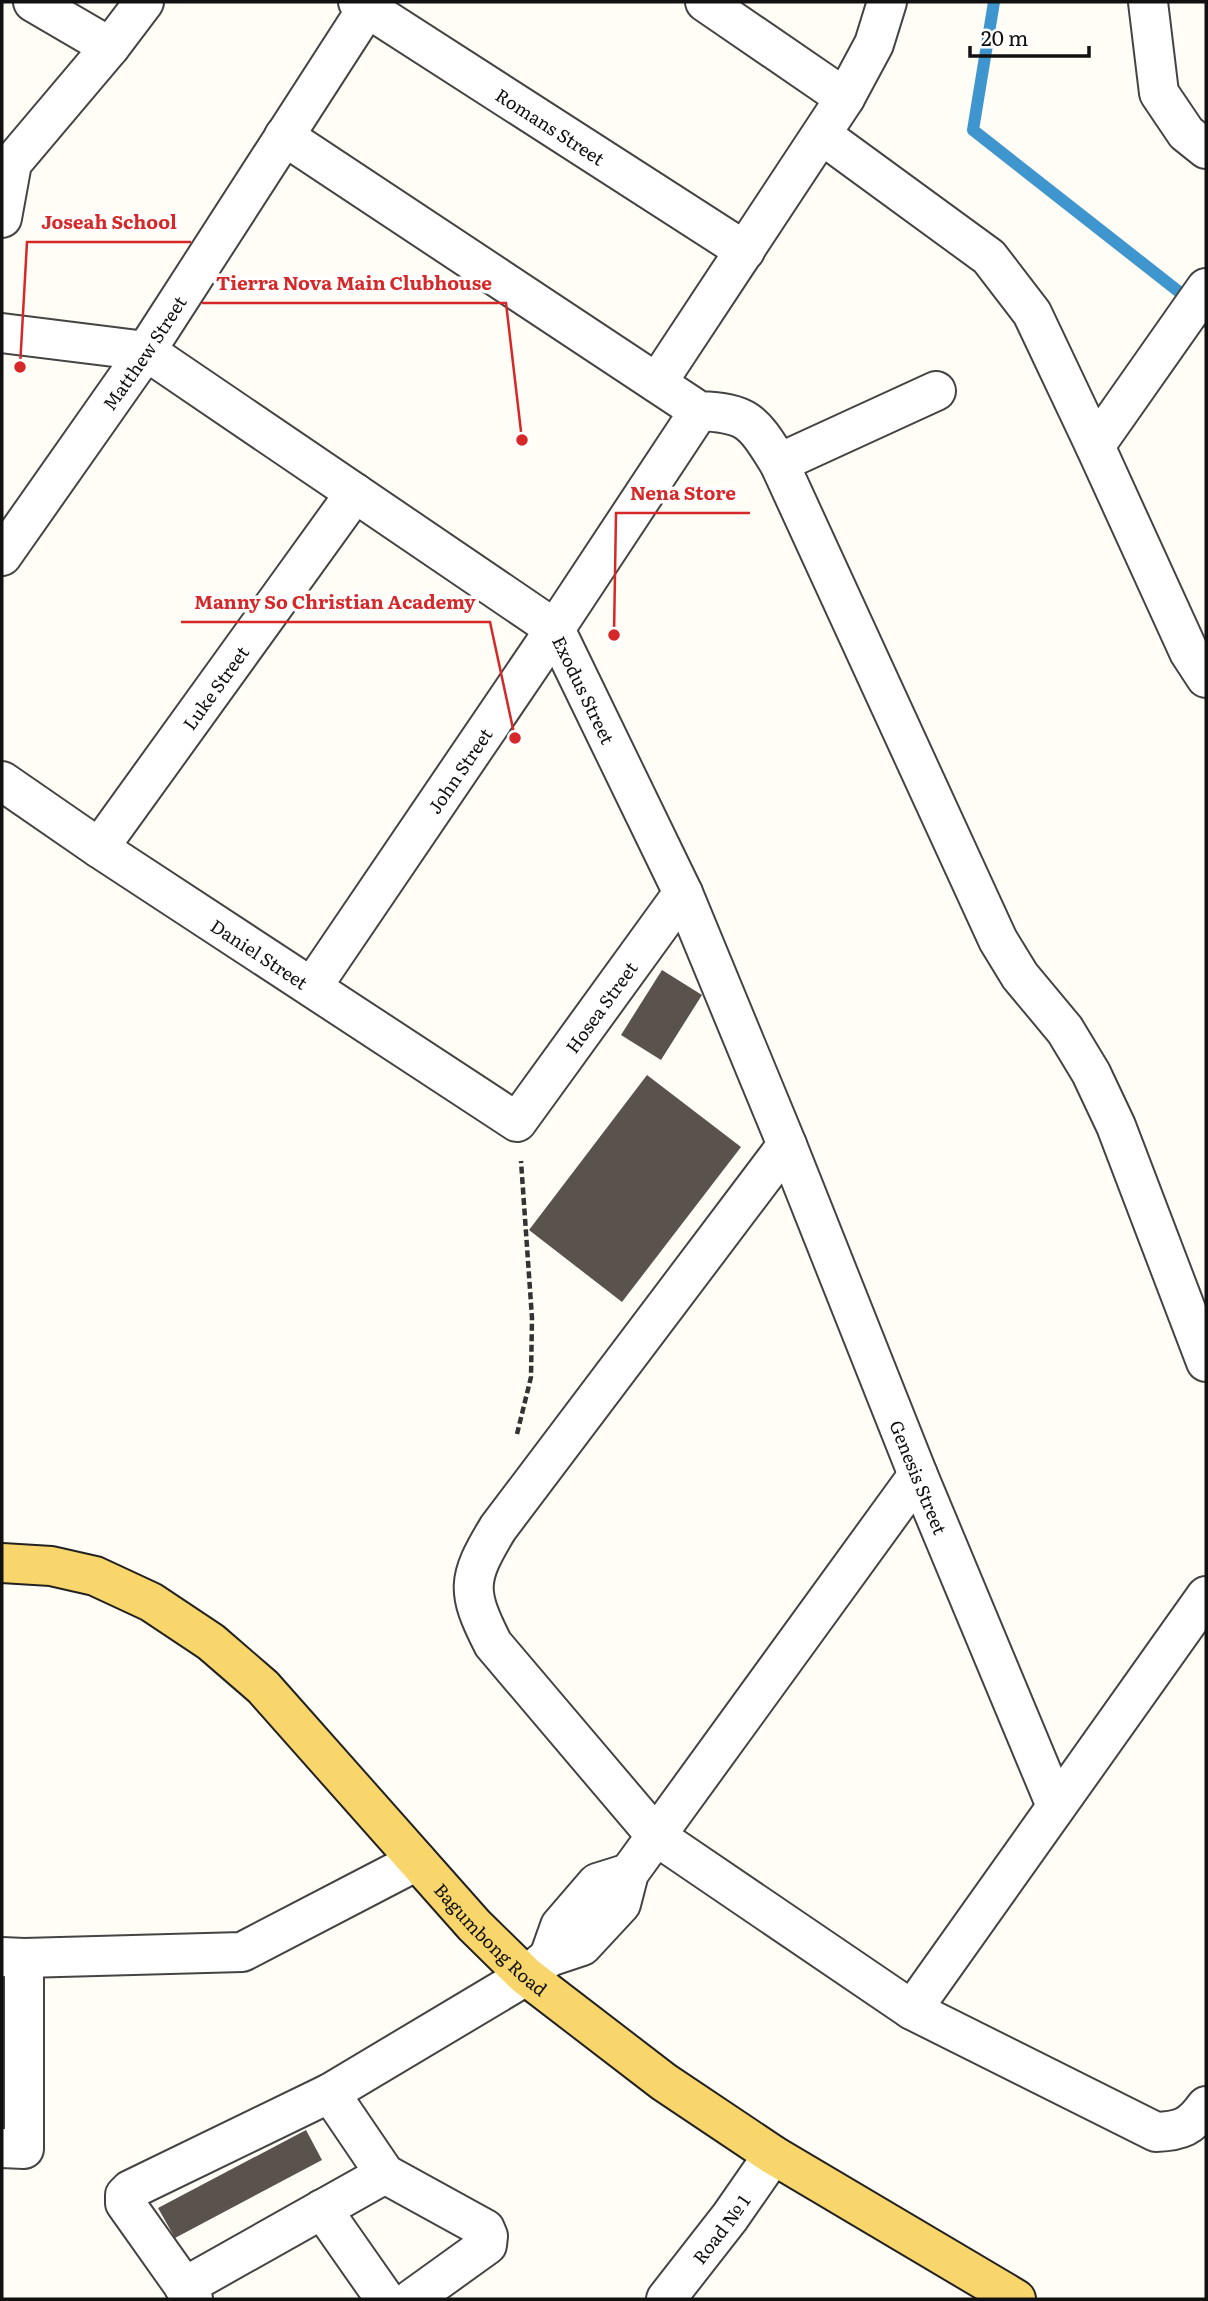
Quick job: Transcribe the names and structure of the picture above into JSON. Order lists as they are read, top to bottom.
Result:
{
  "streets": {
    "main road": ["Bagumbong Road"],
    "street": [
      "Romans Street",
      "Matthew Street",
      "Luke Street",
      "Exodus Street",
      "John Street",
      "Daniel Street",
      "Hosea Street",
      "Genesis Street",
      "Road № 1"
    ]
  },
  "crossings": [
    ["Romans Street", "Matthew Street"],
    ["Matthew Street", "Exodus Street"],
    ["Luke Street", "Exodus Street"],
    ["Luke Street", "Daniel Street"],
    ["Exodus Street", "John Street"],
    ["Exodus Street", "Hosea Street"],
    ["Exodus Street", "Genesis Street"],
    ["John Street", "Daniel Street"],
    ["Daniel Street", "Hosea Street"],
    ["Bagumbong Road", "Road № 1"]
  ],
  "places": [
    "Joseah School",
    "Tierra Nova Main Clubhouse",
    "Nena Store",
    "Manny So Christian Academy"
  ],
  "scale_bar": "20 m"
}
